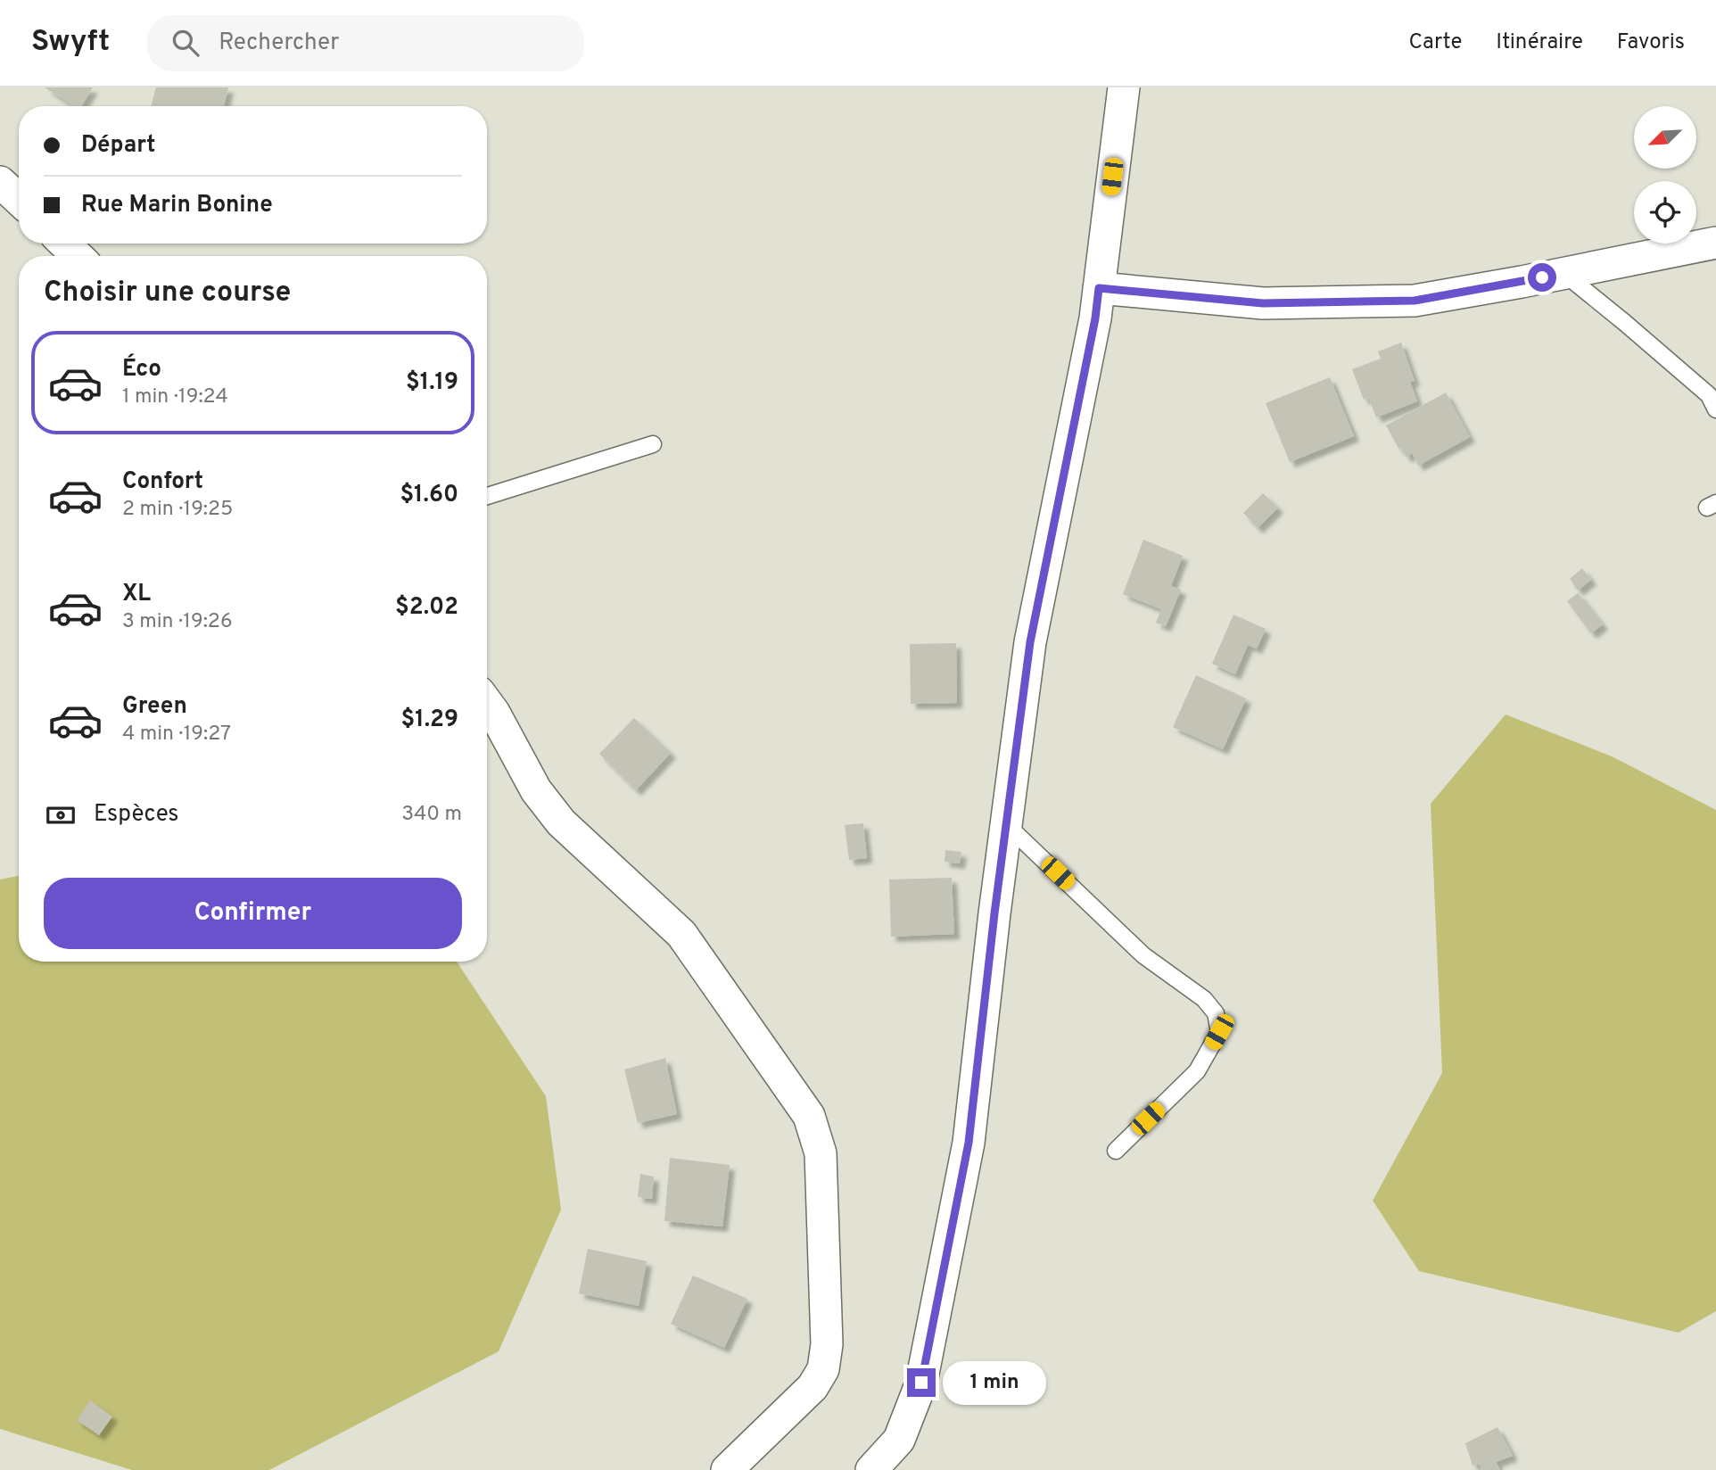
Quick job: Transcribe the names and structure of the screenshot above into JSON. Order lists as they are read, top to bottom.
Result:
{
  "north": "bottom left",
  "page": {
    "header": "Swyft",
    "search": "Rechercher",
    "nav": ["Carte", "Itinéraire", "Favoris"],
    "banner": ["Départ", "Rue Marin Bonine"],
    "heading": "Choisir une course",
    "list": [
      {
        "name": "Éco",
        "note": "1 min · 19:24",
        "value": "$1.19"
      },
      {
        "name": "Confort",
        "note": "2 min · 19:25",
        "value": "$1.60"
      },
      {
        "name": "XL",
        "note": "3 min · 19:26",
        "value": "$2.02"
      },
      {
        "name": "Green",
        "note": "4 min · 19:27",
        "value": "$1.29"
      }
    ],
    "pay": ["Espèces", "340 m"],
    "buttons": "Confirmer",
    "bubble": "1 min"
  }
}
